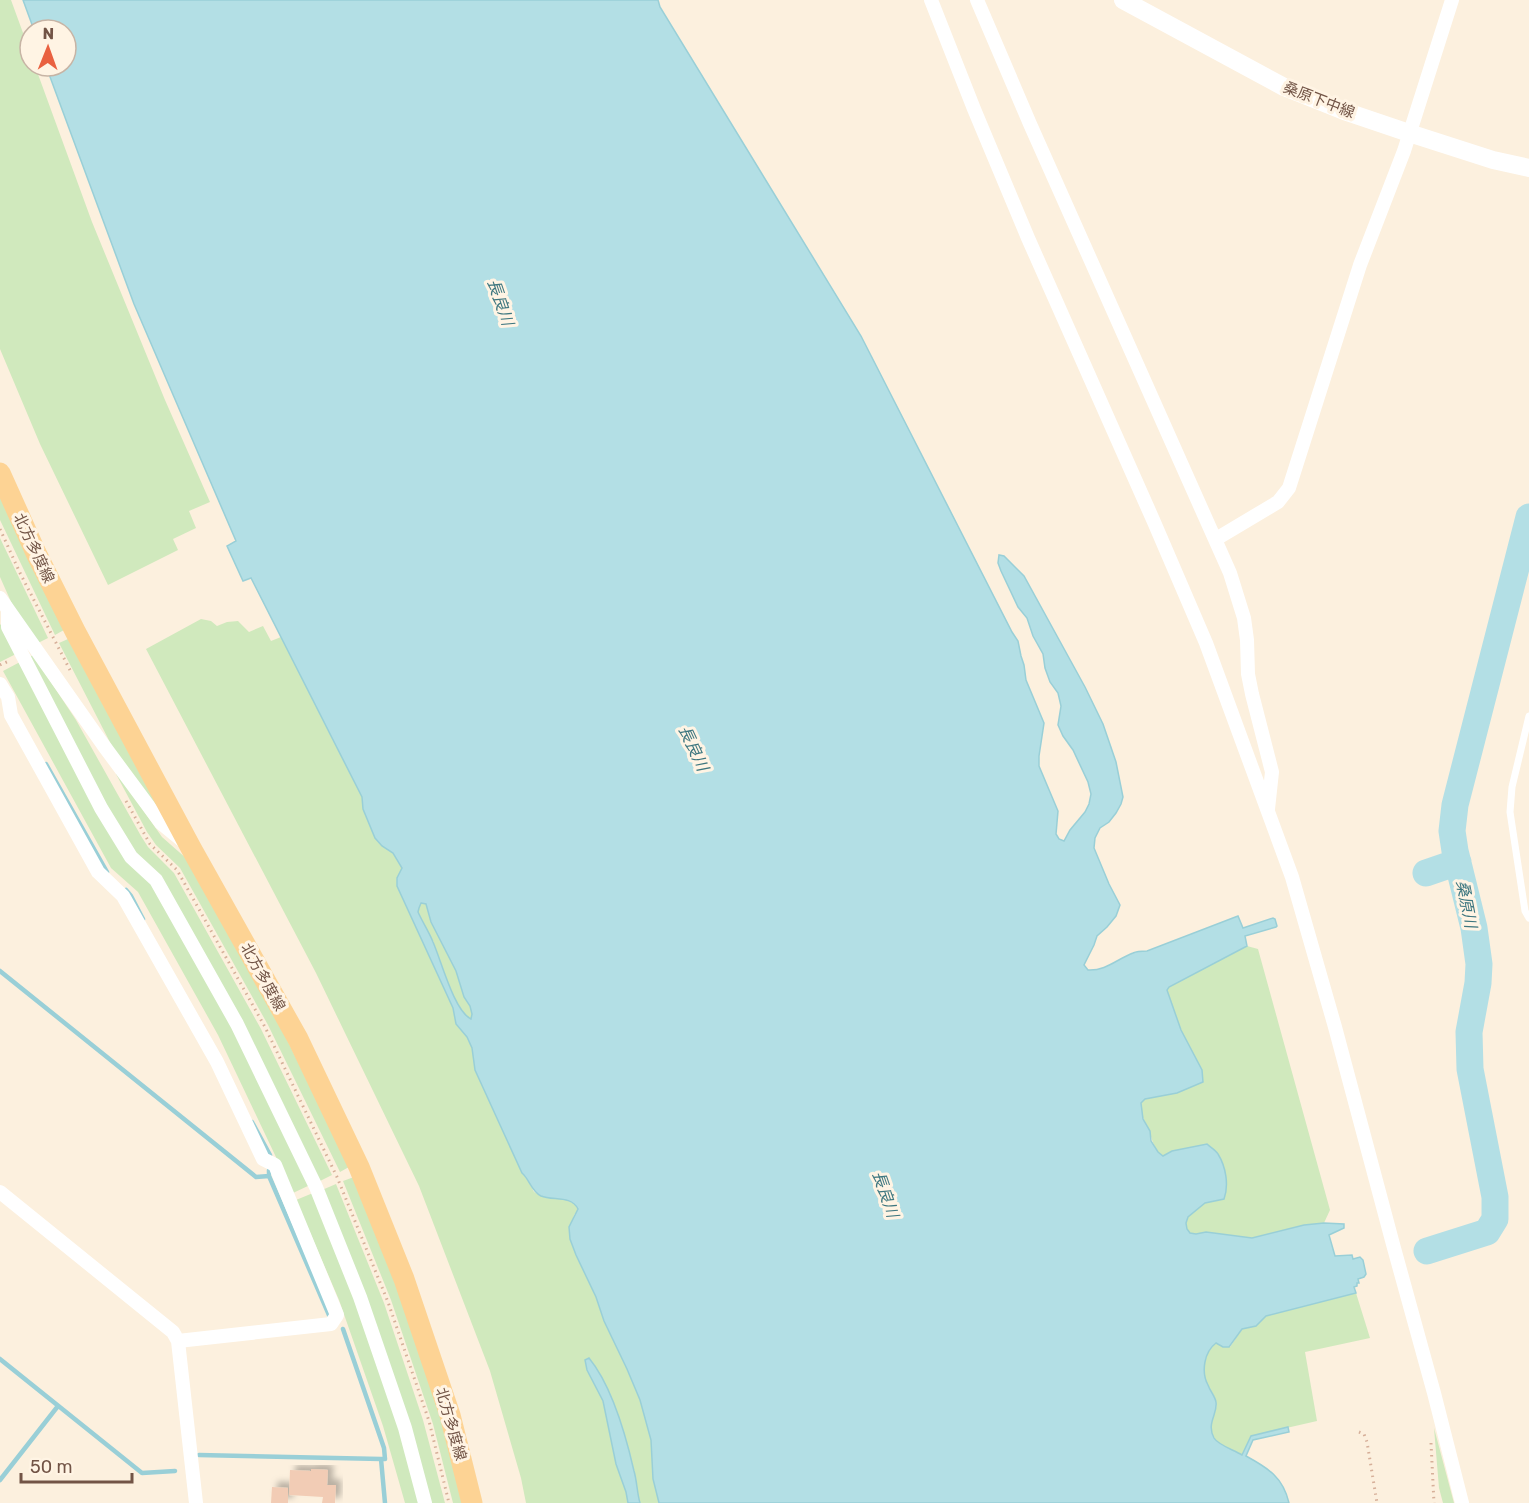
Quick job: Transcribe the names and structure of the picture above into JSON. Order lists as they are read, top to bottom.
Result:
{
  "streets": {
    "main road": ["桑原下中線", "北方多度線"]
  },
  "water": ["長良川", "桑原川"],
  "scale_bar": "50 m",
  "north": "top"
}
